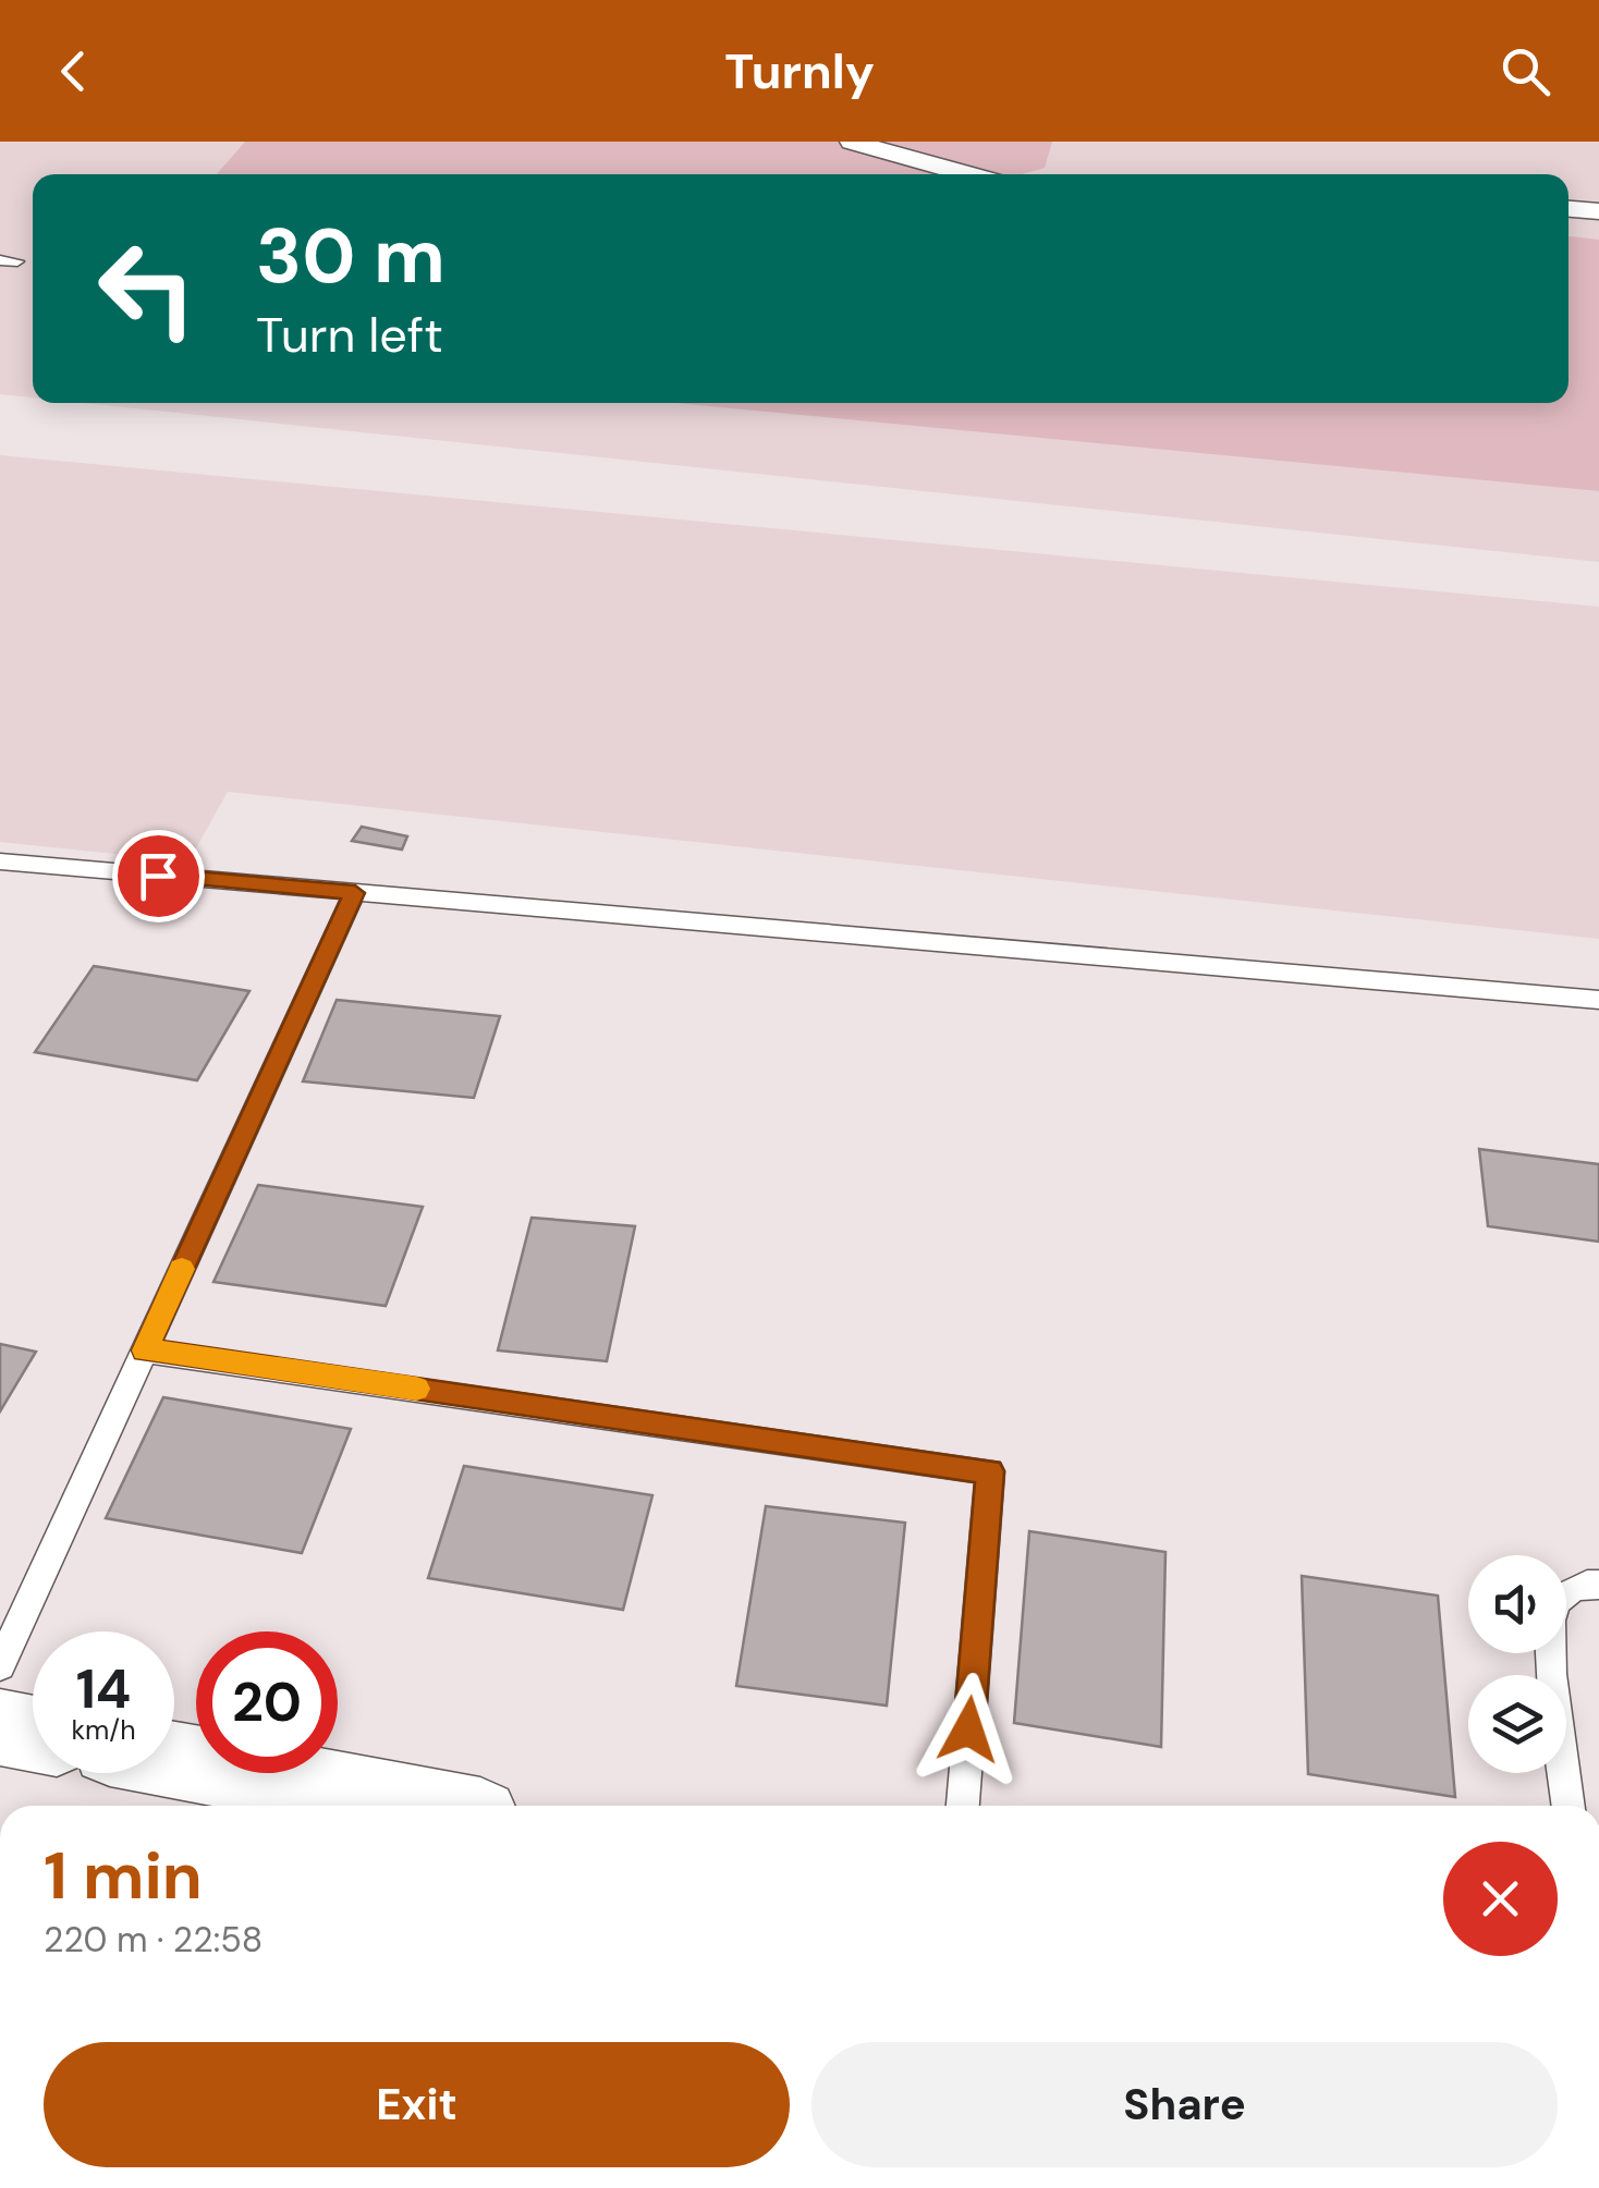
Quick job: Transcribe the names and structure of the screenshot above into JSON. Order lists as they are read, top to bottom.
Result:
{
  "page": {
    "header": "Turnly",
    "turn": ["30 m", "Turn left"],
    "speed": "14 km/h",
    "limit": "20",
    "heading": ["1 min", "220 m · 22:58"],
    "buttons": ["Exit", "Share"]
  }
}
